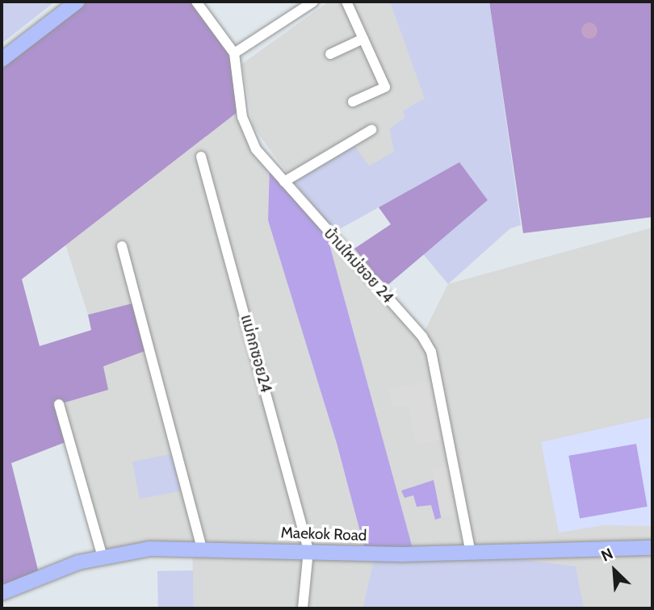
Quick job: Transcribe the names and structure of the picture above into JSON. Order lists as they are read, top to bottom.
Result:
{
  "streets": {
    "street": ["บ้านใหม่ซอย 24", "แม่กกซอย24", "Maekok Road"]
  },
  "crossings": [
    ["บ้านใหม่ซอย 24", "Maekok Road"],
    ["แม่กกซอย24", "Maekok Road"]
  ],
  "north": "top left"
}
